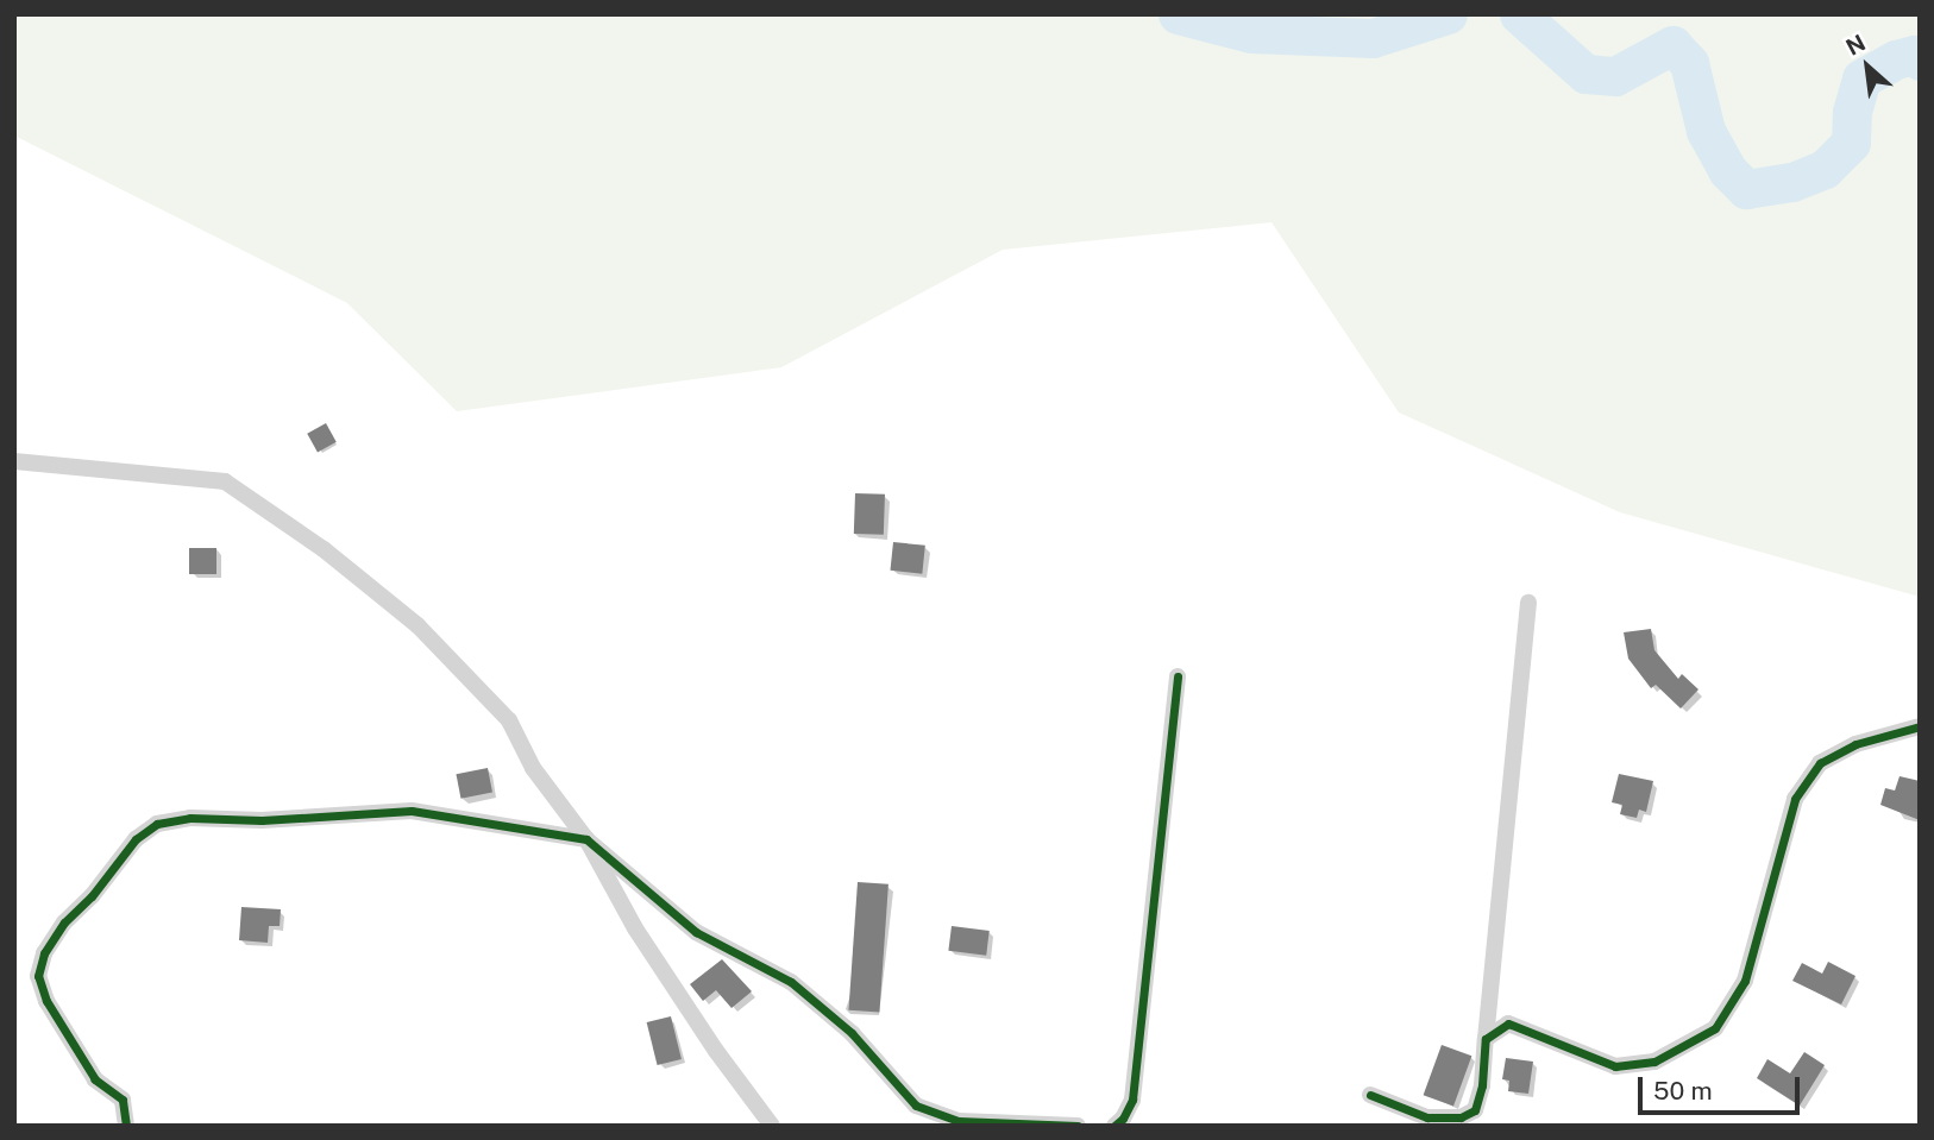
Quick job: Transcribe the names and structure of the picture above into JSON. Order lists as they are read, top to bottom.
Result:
{
  "scale_bar": "50 m",
  "north": "top left"
}
